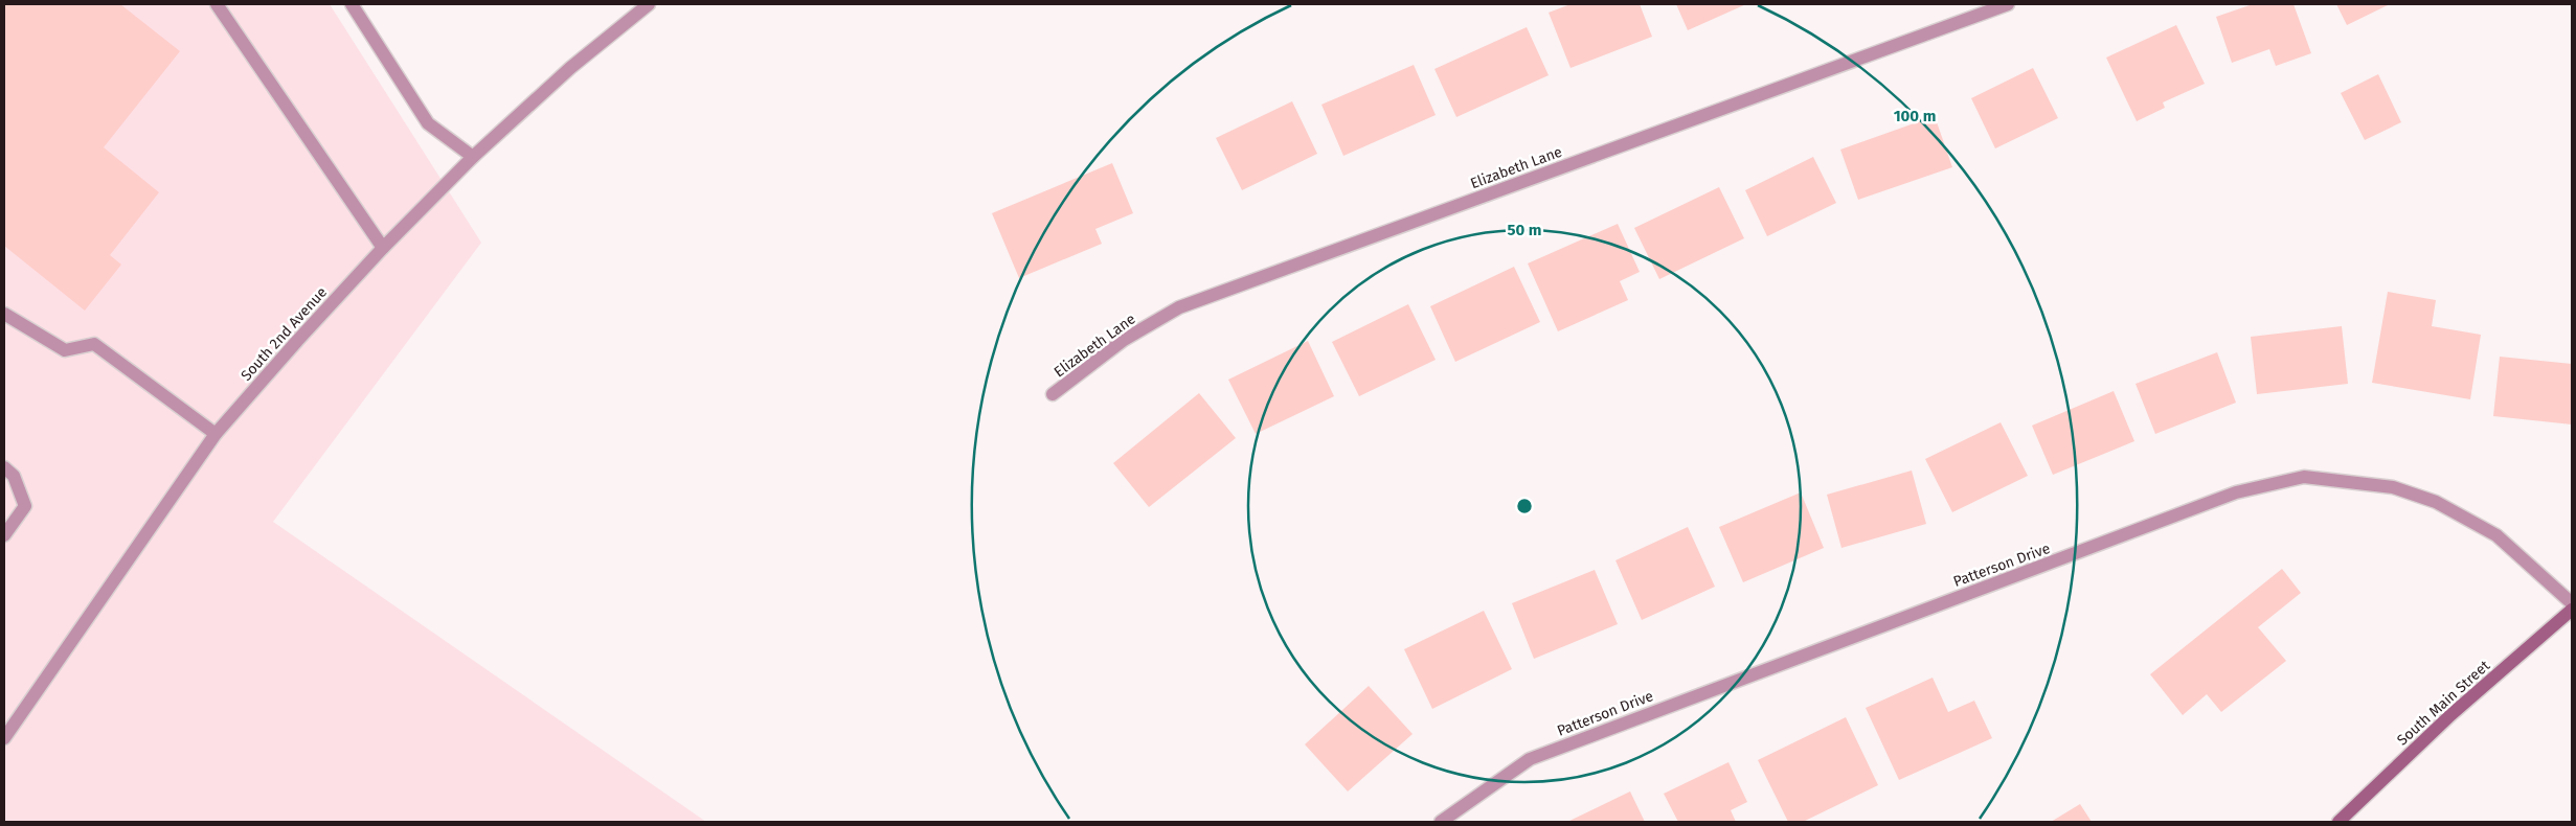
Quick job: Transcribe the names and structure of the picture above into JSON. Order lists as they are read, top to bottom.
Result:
{
  "streets": {
    "main road": ["South Main Street"],
    "street": ["Elizabeth Lane", "South 2nd Avenue", "Patterson Drive"]
  },
  "rings": ["100 m", "50 m"]
}
